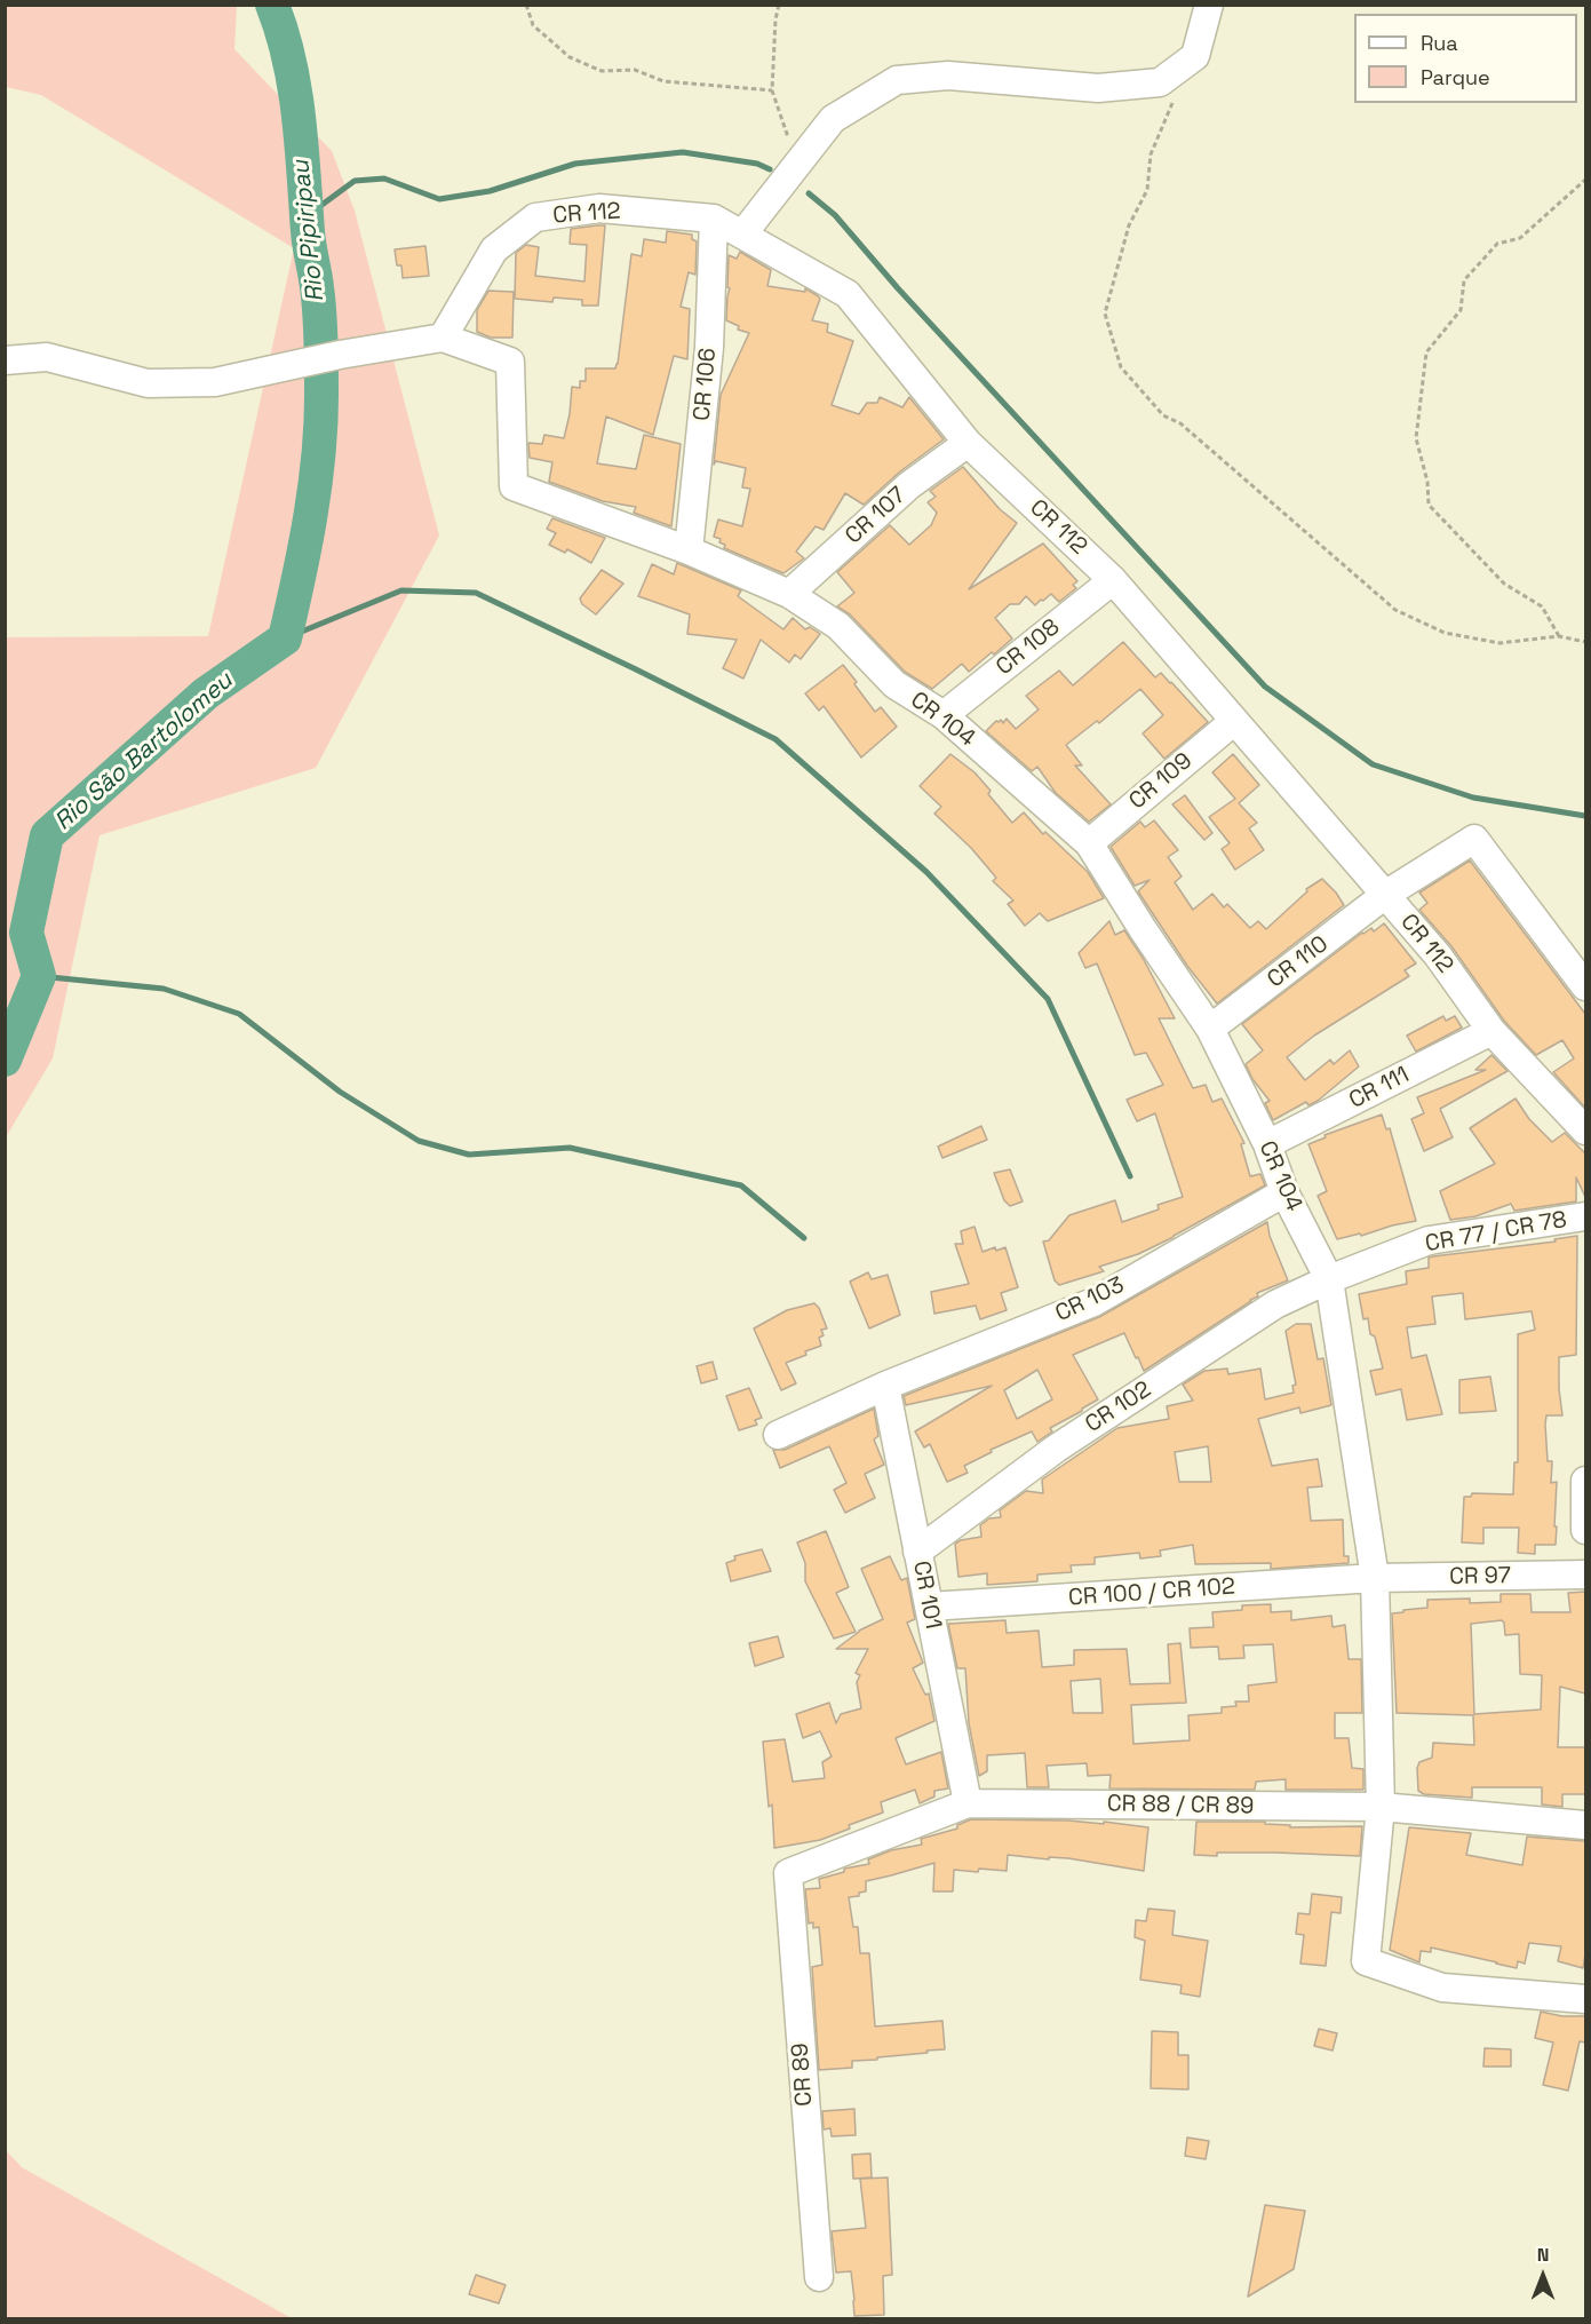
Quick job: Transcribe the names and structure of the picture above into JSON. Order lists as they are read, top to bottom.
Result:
{
  "streets": {
    "street": [
      "CR 112",
      "CR 106",
      "CR 107",
      "CR 108",
      "CR 104",
      "CR 109",
      "CR 110",
      "CR 111",
      "CR 77 / CR 78",
      "CR 103",
      "CR 102",
      "CR 97",
      "CR 100 / CR 102",
      "CR 101",
      "CR 88 / CR 89",
      "CR 89"
    ]
  },
  "crossings": [
    ["CR 112", "CR 106"],
    ["CR 112", "CR 107"],
    ["CR 112", "CR 108"],
    ["CR 112", "CR 104"],
    ["CR 112", "CR 109"],
    ["CR 112", "CR 110"],
    ["CR 112", "CR 111"],
    ["CR 106", "CR 104"],
    ["CR 107", "CR 104"],
    ["CR 108", "CR 104"],
    ["CR 104", "CR 109"],
    ["CR 104", "CR 110"],
    ["CR 104", "CR 111"],
    ["CR 104", "CR 77 / CR 78"],
    ["CR 104", "CR 103"],
    ["CR 104", "CR 102"],
    ["CR 104", "CR 97"],
    ["CR 104", "CR 100 / CR 102"],
    ["CR 104", "CR 88 / CR 89"],
    ["CR 77 / CR 78", "CR 102"],
    ["CR 103", "CR 101"],
    ["CR 102", "CR 101"],
    ["CR 97", "CR 100 / CR 102"],
    ["CR 100 / CR 102", "CR 101"],
    ["CR 101", "CR 88 / CR 89"],
    ["CR 88 / CR 89", "CR 89"]
  ],
  "water": ["Rio Pipiripau", "Rio São Bartolomeu"],
  "legend": ["Rua", "Parque"],
  "north": "top"
}
